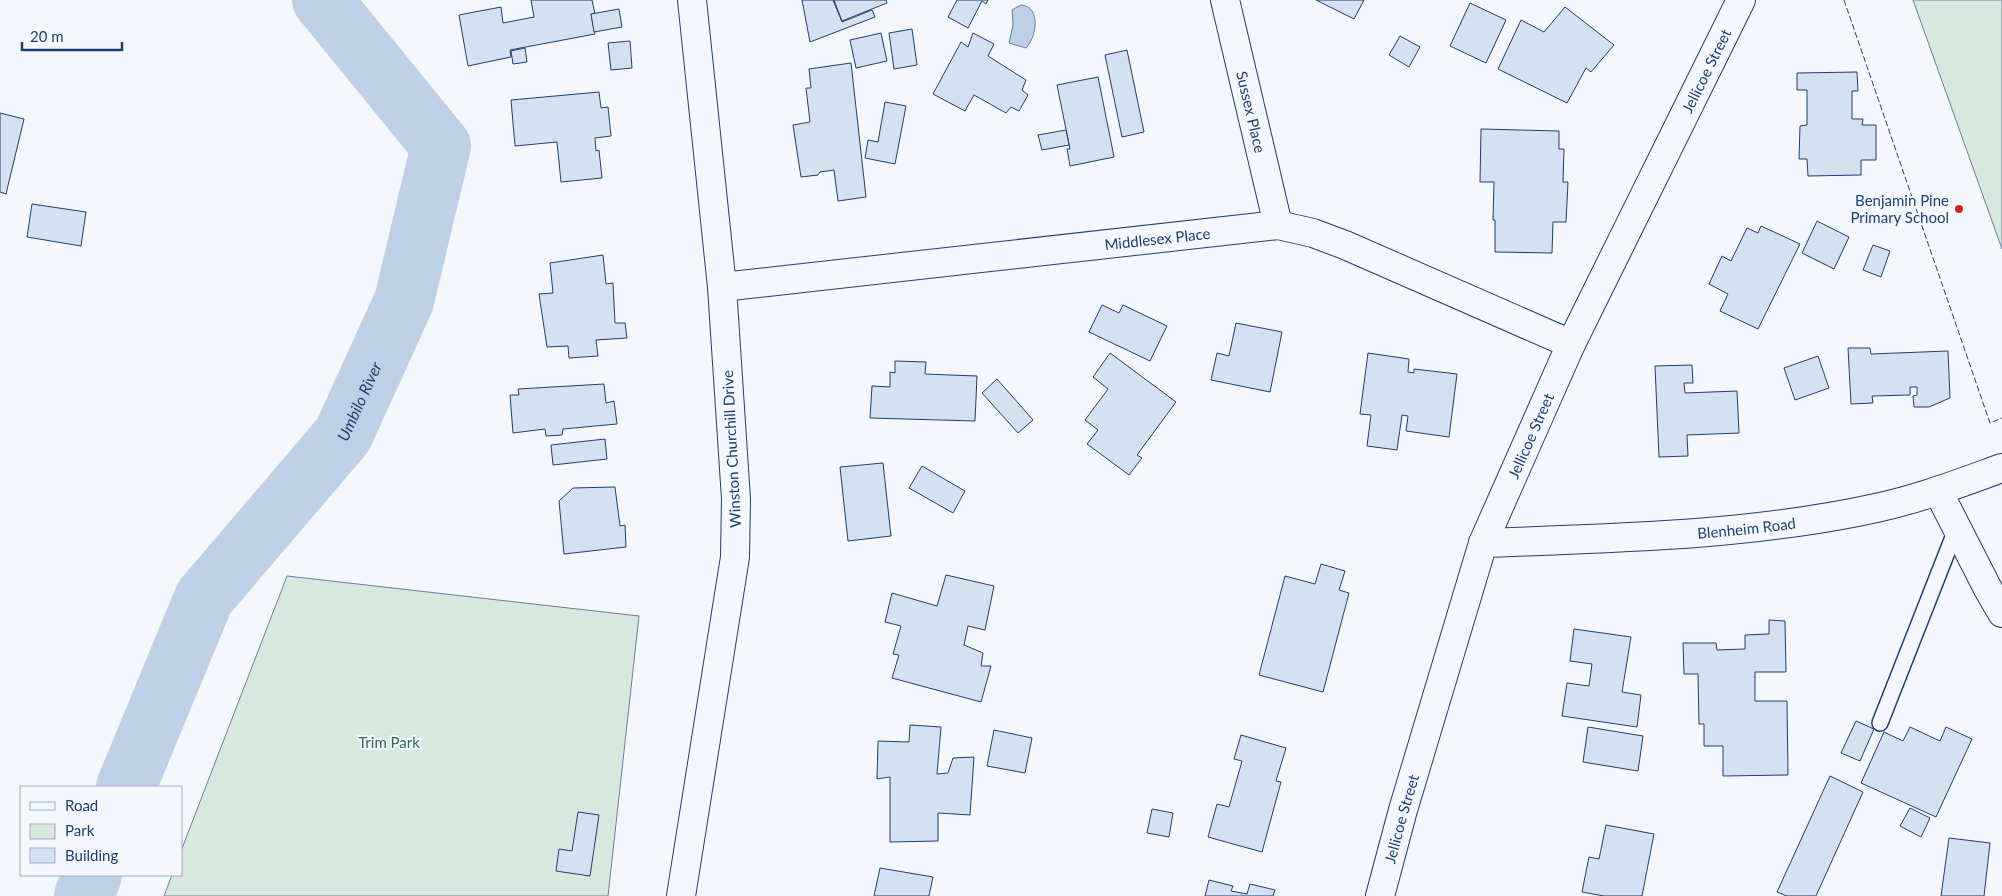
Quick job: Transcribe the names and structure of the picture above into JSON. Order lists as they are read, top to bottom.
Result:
{
  "streets": {
    "street": [
      "Jellicoe Street",
      "Sussex Place",
      "Middlesex Place",
      "Winston Churchill Drive",
      "Blenheim Road"
    ]
  },
  "crossings": [
    ["Jellicoe Street", "Middlesex Place"],
    ["Jellicoe Street", "Blenheim Road"],
    ["Sussex Place", "Middlesex Place"],
    ["Middlesex Place", "Winston Churchill Drive"]
  ],
  "water": ["Umbilo River"],
  "parks": ["Trim Park"],
  "places": ["Benjamin Pine Primary School"],
  "legend": ["Road", "Park", "Building"],
  "scale_bar": "20 m"
}
